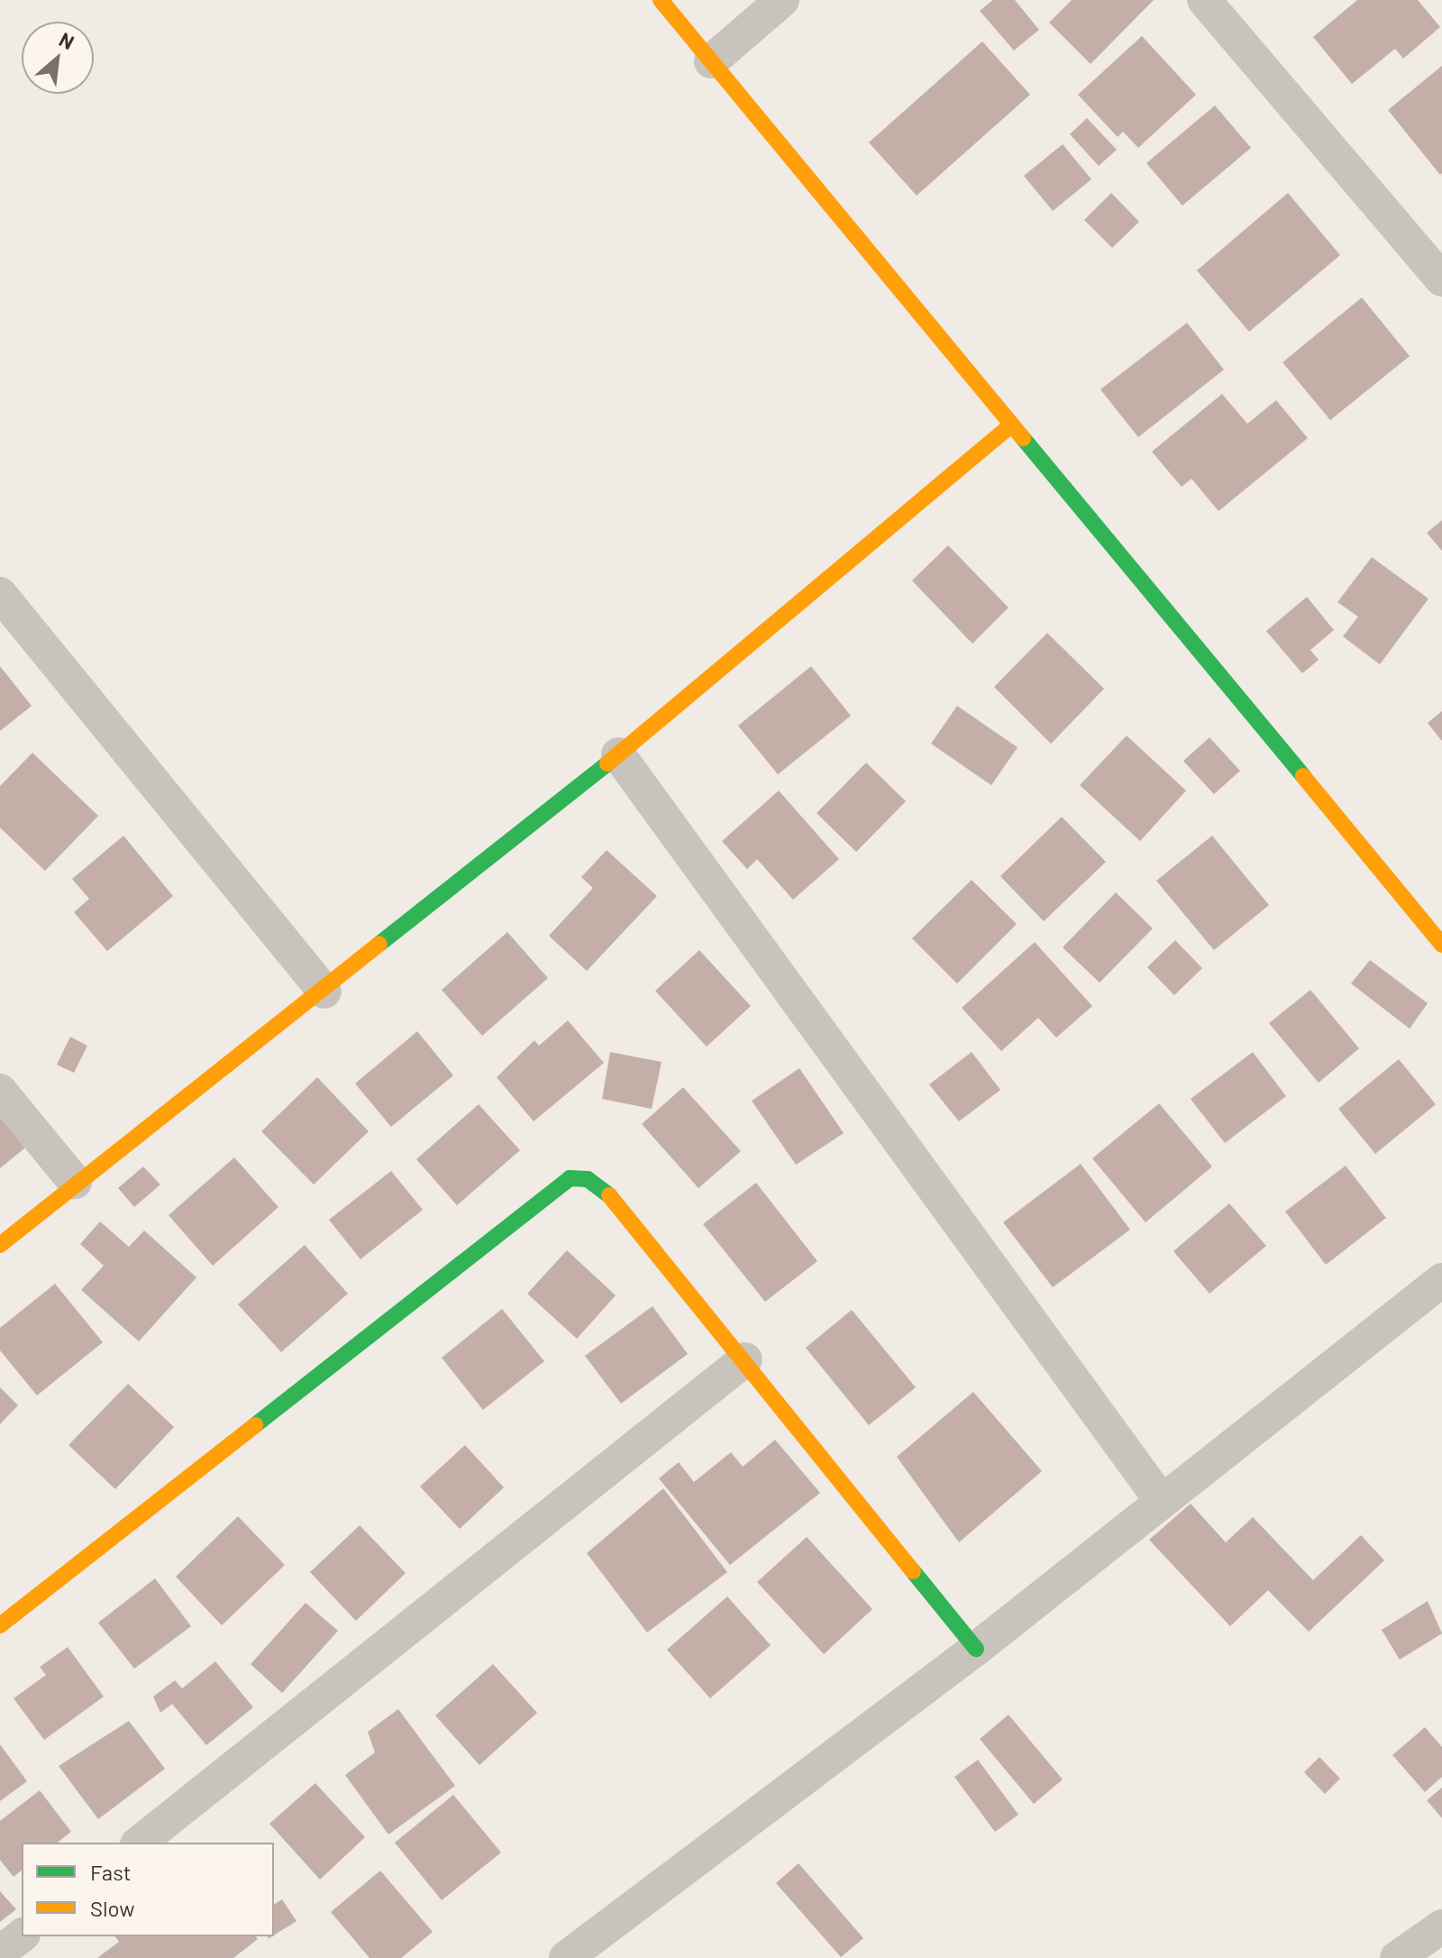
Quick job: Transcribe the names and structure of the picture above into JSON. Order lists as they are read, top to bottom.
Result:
{
  "legend": ["Fast", "Slow"],
  "north": "top right"
}
